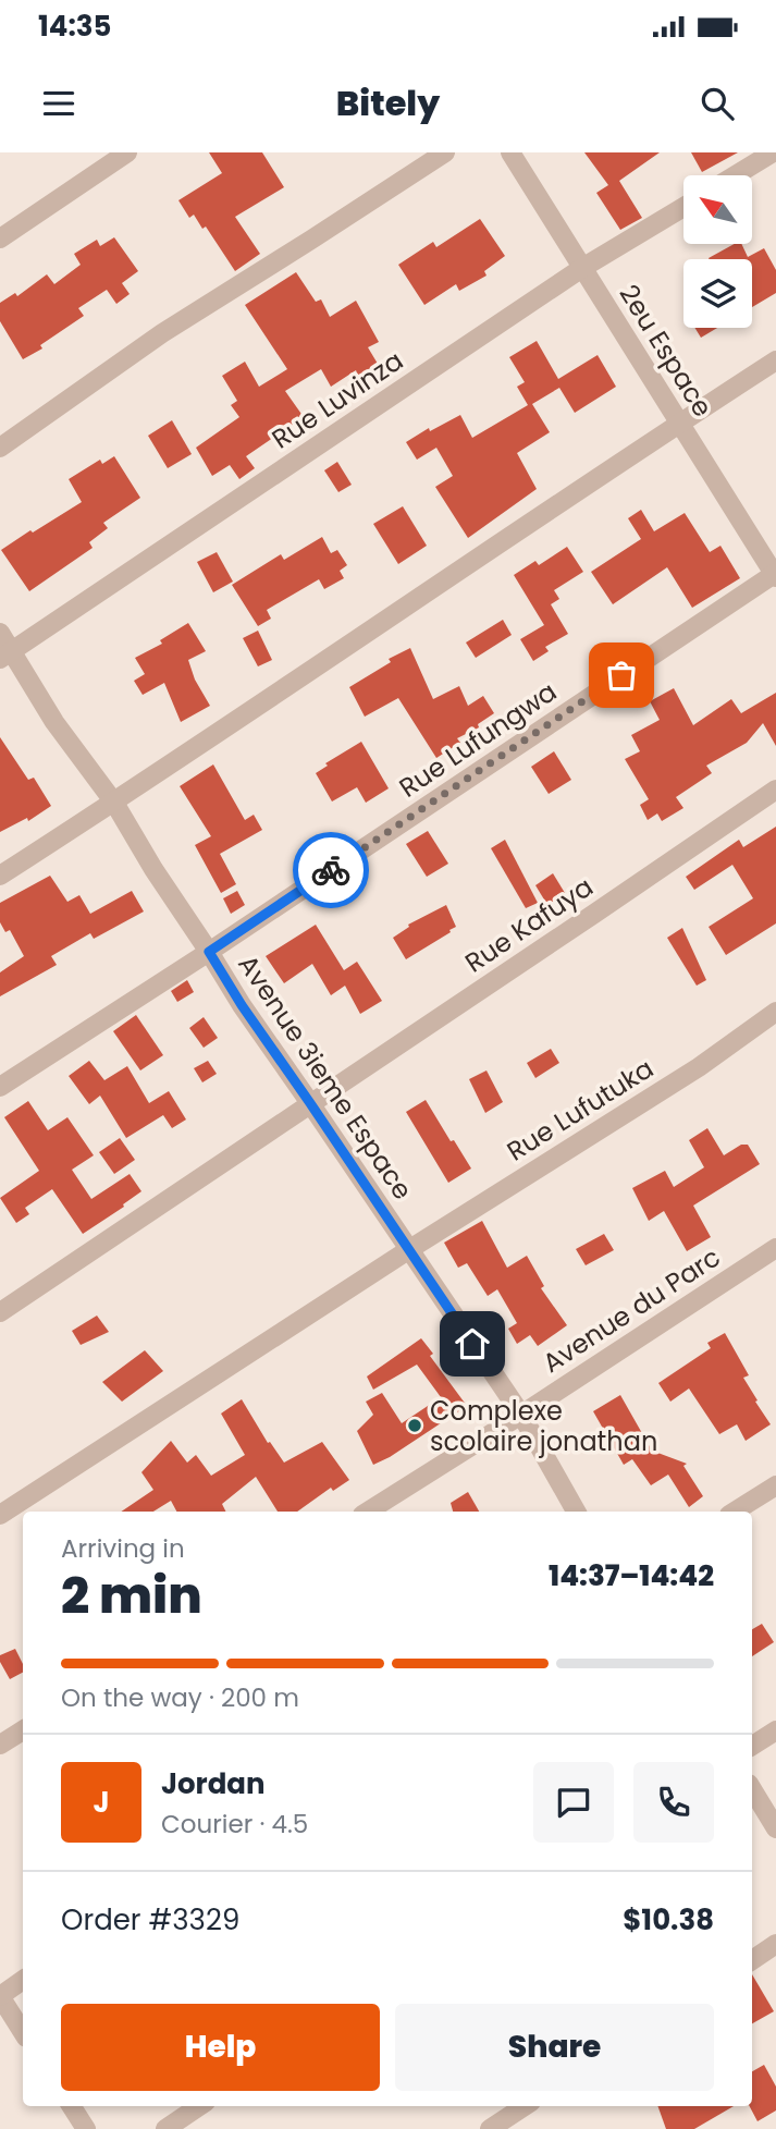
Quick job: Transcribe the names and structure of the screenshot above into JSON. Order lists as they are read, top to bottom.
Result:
{
  "streets": {
    "street": [
      "2eu Espace",
      "Rue Luvinza",
      "Rue Lufungwa",
      "Rue Kafuya",
      "Avenue 3ieme Espace",
      "Rue Lufutuka",
      "Avenue du Parc"
    ]
  },
  "crossings": [
    ["2eu Espace", "Rue Luvinza"],
    ["2eu Espace", "Rue Lufungwa"],
    ["Rue Luvinza", "Avenue 3ieme Espace"],
    ["Rue Lufungwa", "Avenue 3ieme Espace"],
    ["Rue Kafuya", "Avenue 3ieme Espace"],
    ["Avenue 3ieme Espace", "Rue Lufutuka"],
    ["Avenue 3ieme Espace", "Avenue du Parc"]
  ],
  "places": ["Complexe scolaire jonathan"],
  "north": "top left",
  "page": {
    "status": "14:35",
    "header": "Bitely",
    "heading": ["2 min", "Arriving in", "14:37–14:42"],
    "panel": [
      "Jordan",
      "Courier · 4.5",
      "Order #3329",
      "$10.38"
    ],
    "bar": "On the way · 200 m",
    "round": "J",
    "buttons": ["Help", "Share"]
  }
}
